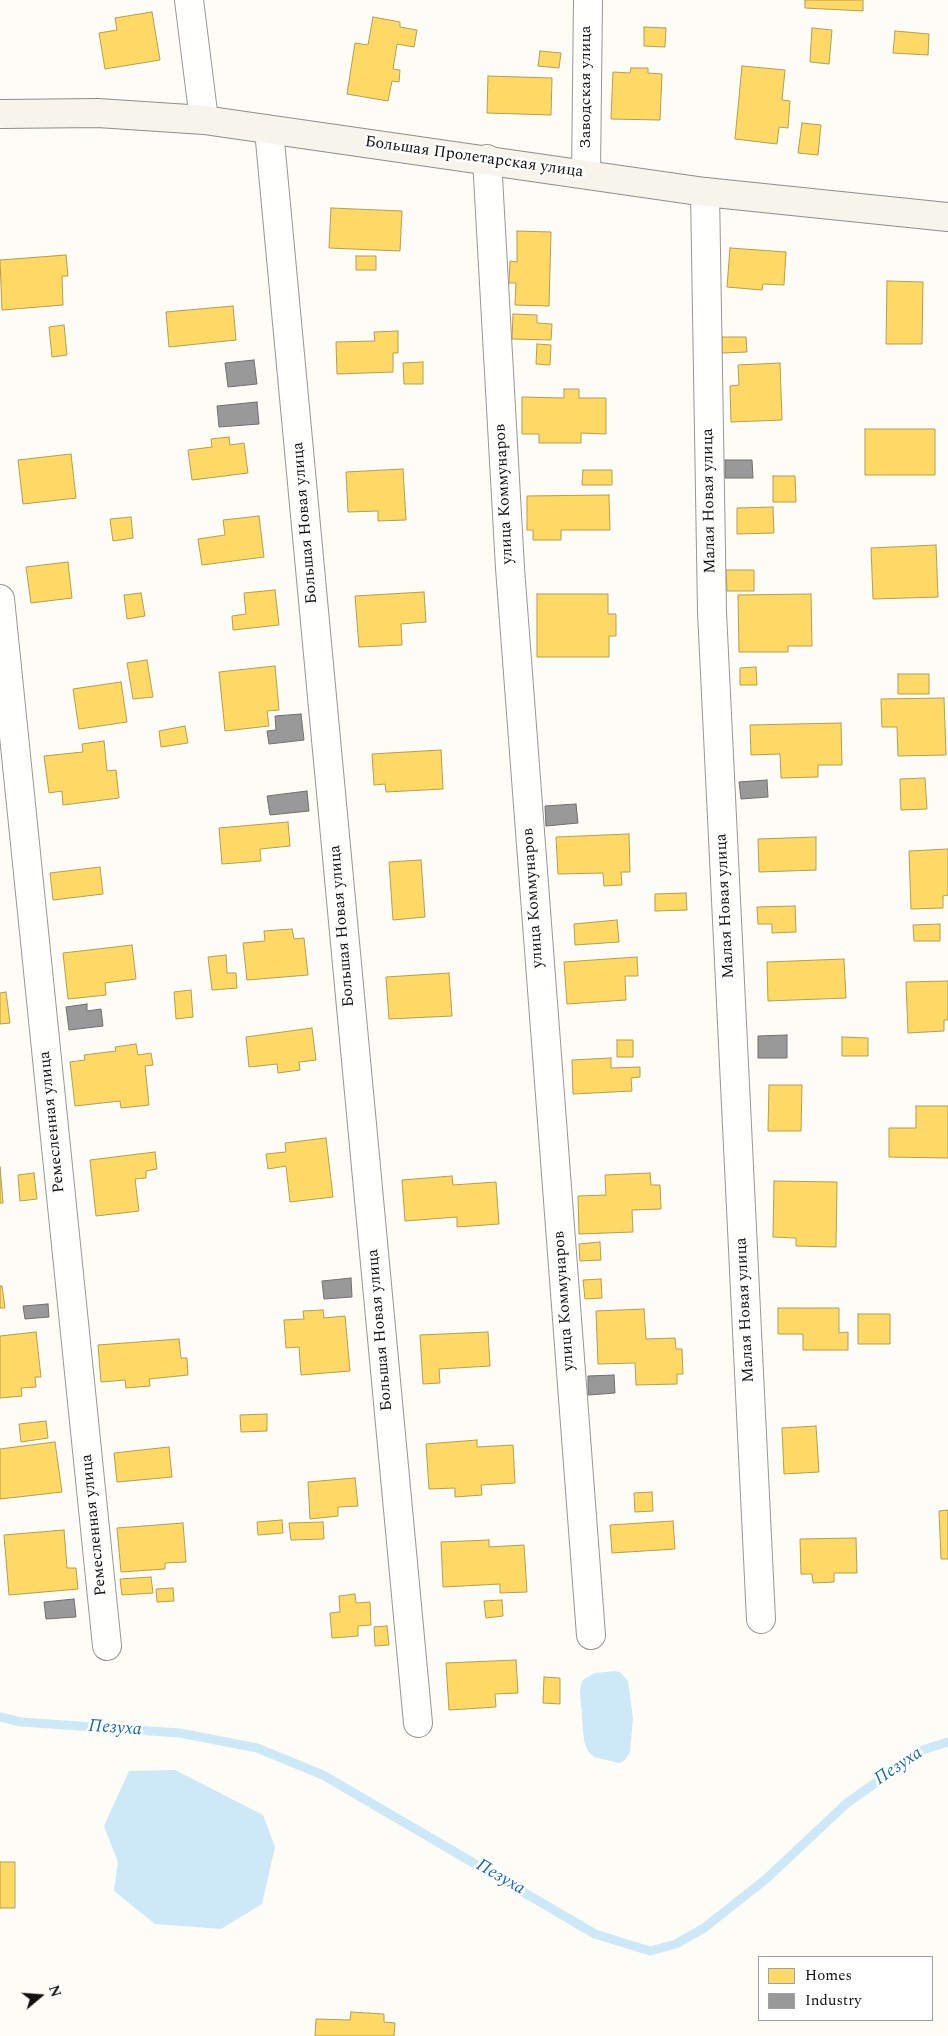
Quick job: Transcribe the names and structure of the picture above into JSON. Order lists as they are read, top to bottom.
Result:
{
  "streets": {
    "street": [
      "Заводская улица",
      "Большая Пролетарская улица",
      "улица Коммунаров",
      "Малая Новая улица",
      "Большая Новая улица",
      "Ремесленная улица"
    ]
  },
  "crossings": [
    ["Заводская улица", "Большая Пролетарская улица"],
    ["Большая Пролетарская улица", "улица Коммунаров"],
    ["Большая Пролетарская улица", "Малая Новая улица"],
    ["Большая Пролетарская улица", "Большая Новая улица"]
  ],
  "water": ["Пезуха"],
  "legend": ["Homes", "Industry"],
  "north": "right"
}
